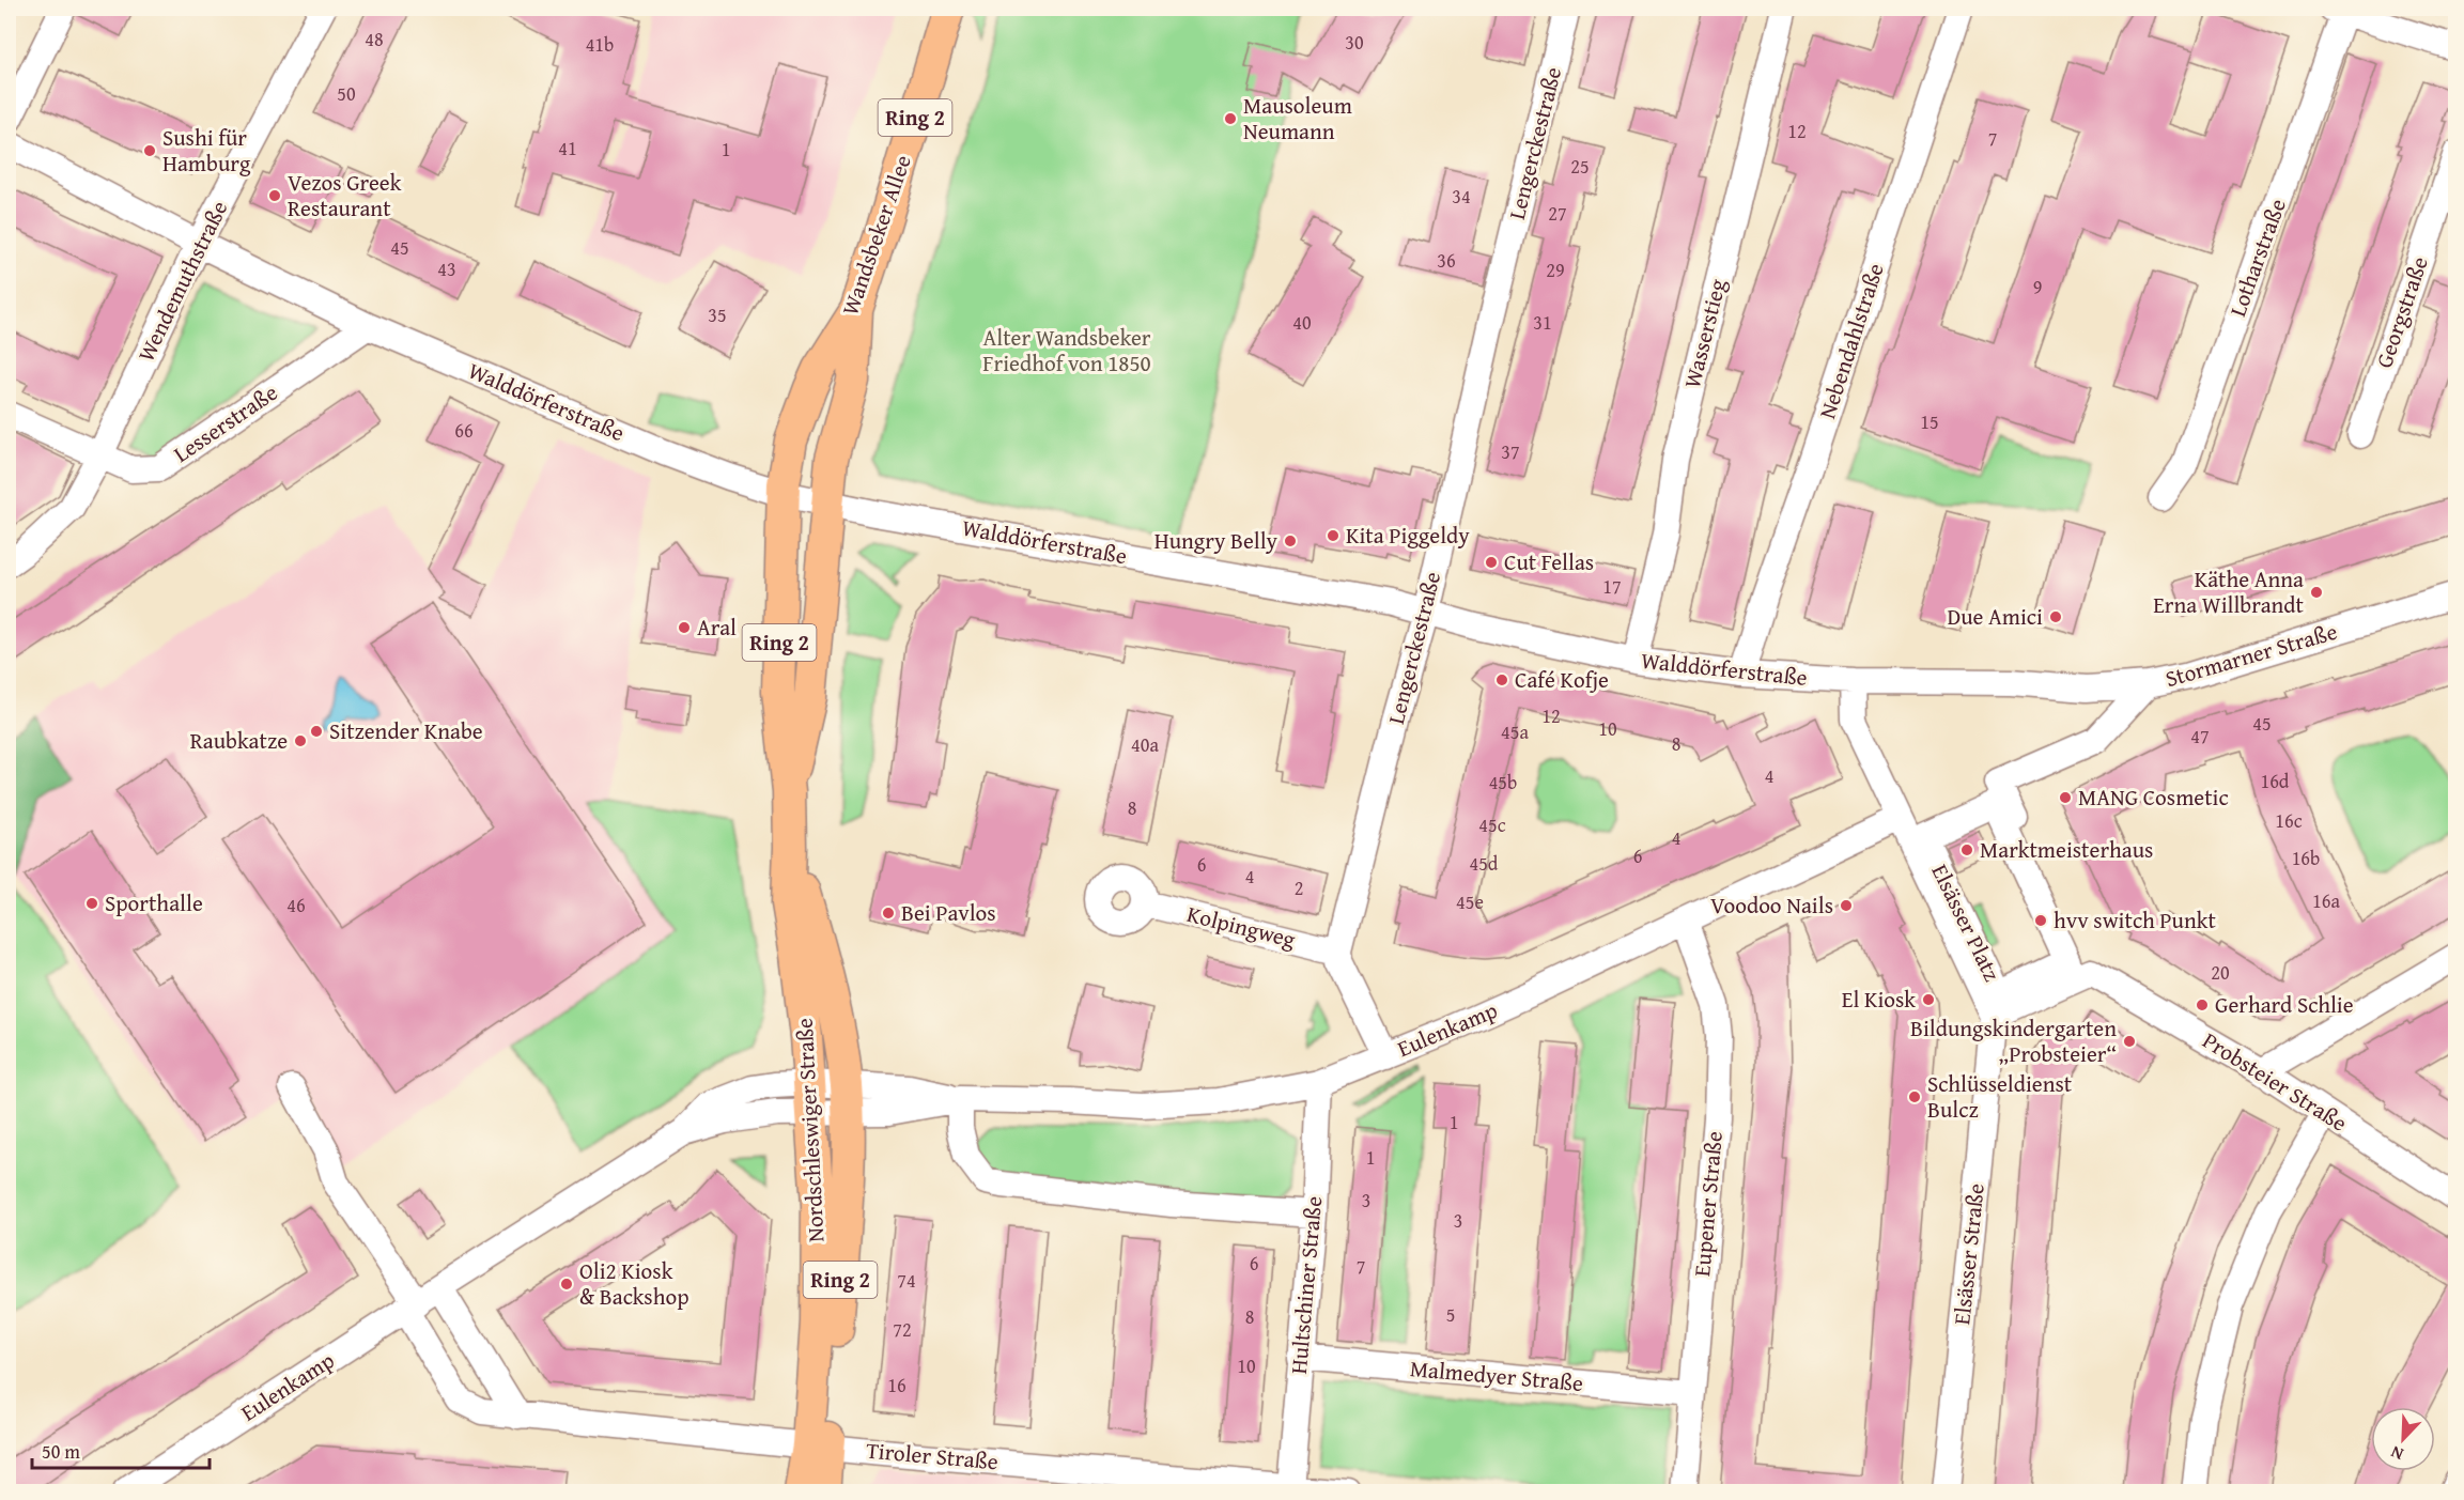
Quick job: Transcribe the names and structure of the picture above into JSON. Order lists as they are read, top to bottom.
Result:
{
  "streets": {
    "main road": ["Ring 2", "Wandsbeker Allee", "Nordschleswiger Straße"],
    "street": [
      "Lengerckestraße",
      "Lotharstraße",
      "Wendemuthstraße",
      "Georgstraße",
      "Wasserstieg",
      "Nebendahlstraße",
      "Walddörferstraße",
      "Lesserstraße",
      "Stormarner Straße",
      "Elsässer Platz",
      "Kolpingweg",
      "Eulenkamp",
      "Probsteier Straße",
      "Eupener Straße",
      "Elsässer Straße",
      "Hultschiner Straße",
      "Malmedyer Straße",
      "Tiroler Straße"
    ]
  },
  "crossings": [
    ["Lengerckestraße", "Walddörferstraße"],
    ["Lengerckestraße", "Kolpingweg"],
    ["Wandsbeker Allee", "Walddörferstraße"],
    ["Wandsbeker Allee", "Nordschleswiger Straße"],
    ["Wendemuthstraße", "Walddörferstraße"],
    ["Wendemuthstraße", "Lesserstraße"],
    ["Wasserstieg", "Walddörferstraße"],
    ["Nebendahlstraße", "Walddörferstraße"],
    ["Walddörferstraße", "Lesserstraße"],
    ["Walddörferstraße", "Stormarner Straße"],
    ["Walddörferstraße", "Nordschleswiger Straße"],
    ["Stormarner Straße", "Elsässer Platz"],
    ["Eulenkamp", "Nordschleswiger Straße"],
    ["Eulenkamp", "Eupener Straße"],
    ["Eulenkamp", "Hultschiner Straße"],
    ["Eulenkamp", "Tiroler Straße"],
    ["Nordschleswiger Straße", "Tiroler Straße"],
    ["Eupener Straße", "Malmedyer Straße"],
    ["Hultschiner Straße", "Malmedyer Straße"],
    ["Hultschiner Straße", "Tiroler Straße"]
  ],
  "parks": ["Alter Wandsbeker Friedhof von 1850"],
  "places": [
    "Mausoleum Neumann",
    "Sushi für Hamburg",
    "Vezos Greek Restaurant",
    "Kita Piggeldy",
    "Hungry Belly",
    "Cut Fellas",
    "Käthe Anna Erna Willbrandt",
    "Due Amici",
    "Aral",
    "Café Kofje",
    "Sitzender Knabe",
    "Raubkatze",
    "MANG Cosmetic",
    "Marktmeisterhaus",
    "Sporthalle",
    "Voodoo Nails",
    "Bei Pavlos",
    "hvv switch Punkt",
    "El Kiosk",
    "Gerhard Schlie",
    "Bildungskindergarten „Probsteier“",
    "Schlüsseldienst Bulcz",
    "Oli2 Kiosk & Backshop"
  ],
  "house_numbers": [
    "48",
    "30",
    "41b",
    "50",
    "12",
    "7",
    "41",
    "1",
    "25",
    "34",
    "27",
    "45",
    "36",
    "43",
    "29",
    "9",
    "35",
    "40",
    "31",
    "15",
    "66",
    "37",
    "17",
    "12",
    "45",
    "10",
    "45a",
    "47",
    "8",
    "40a",
    "4",
    "16d",
    "45b",
    "8",
    "16c",
    "45c",
    "4",
    "6",
    "16b",
    "45d",
    "6",
    "4",
    "2",
    "16a",
    "45e",
    "46",
    "20",
    "1",
    "1",
    "3",
    "3",
    "6",
    "7",
    "74",
    "5",
    "8",
    "72",
    "10",
    "16"
  ],
  "scale_bar": "50 m",
  "north": "bottom left"
}
